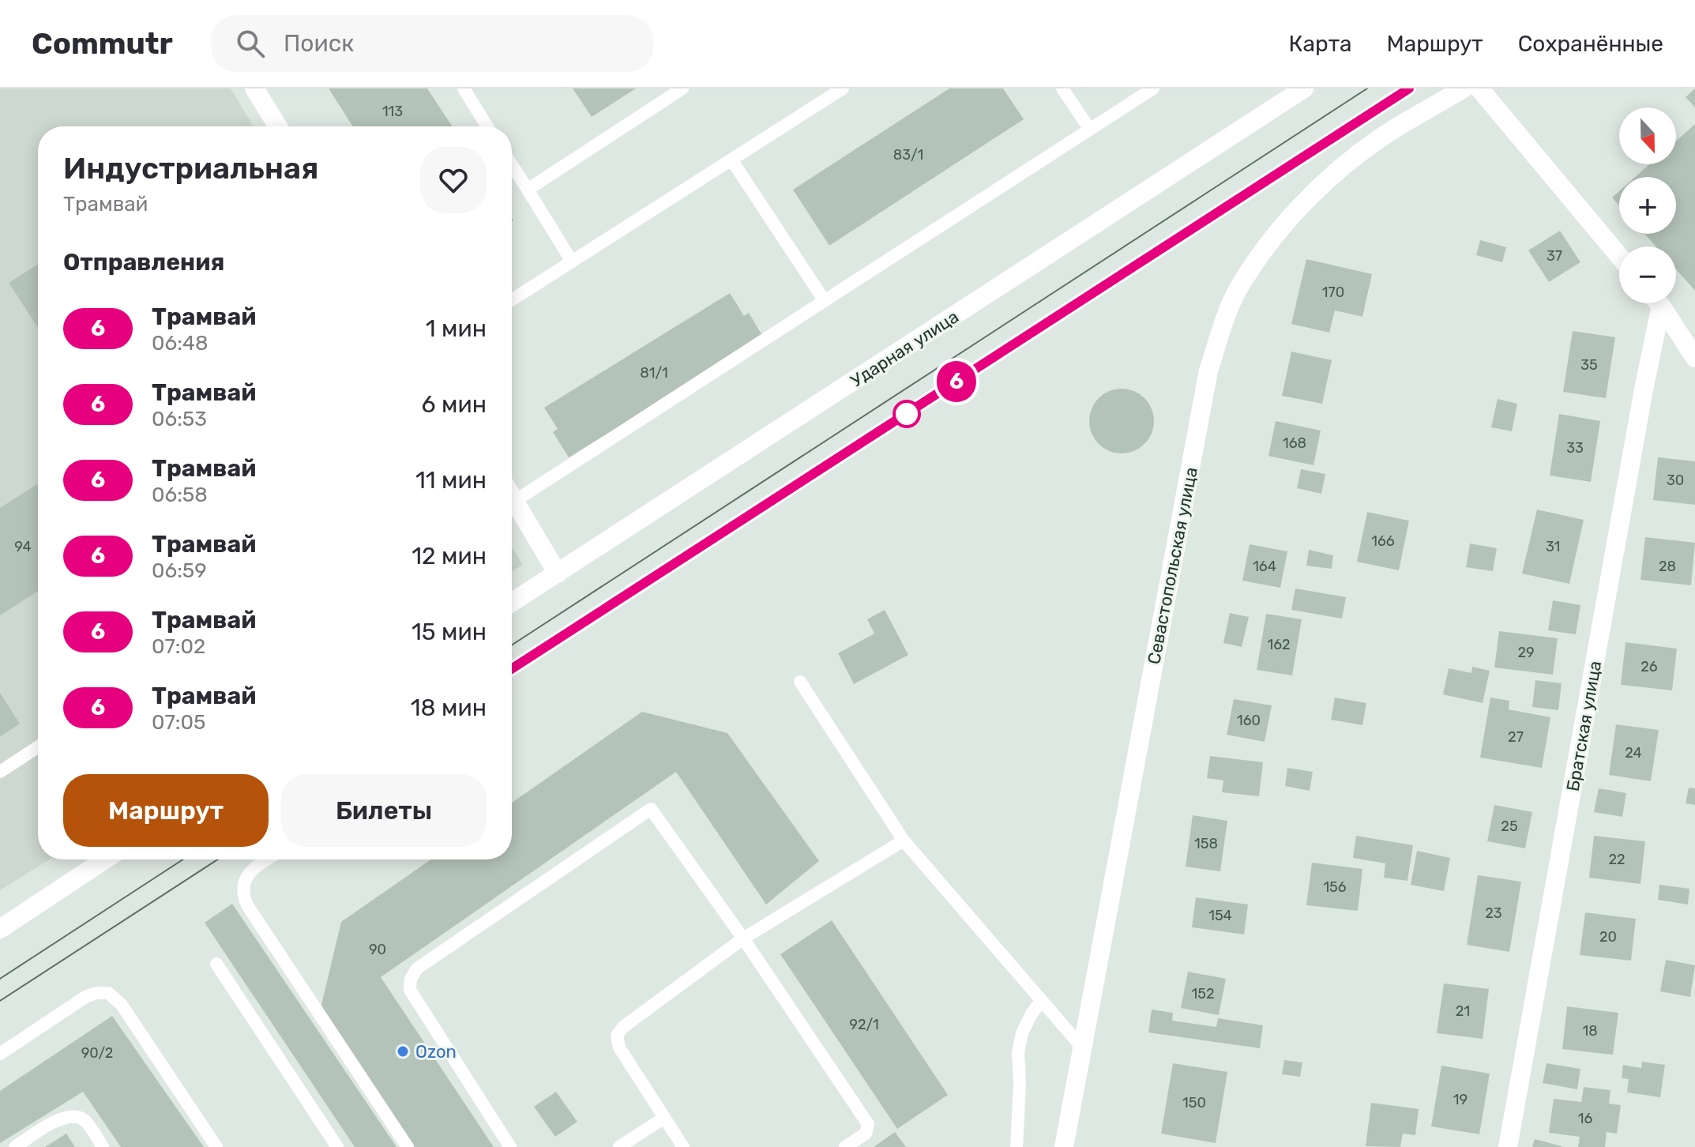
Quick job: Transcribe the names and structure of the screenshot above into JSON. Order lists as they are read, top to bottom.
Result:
{
  "streets": {
    "street": ["Ударная улица", "Севастопольская улица", "Братская улица"]
  },
  "places": ["Ozon"],
  "lines": ["tram line 6"],
  "house_numbers": [
    "113",
    "83/1",
    "37",
    "170",
    "35",
    "81/1",
    "168",
    "33",
    "30",
    "166",
    "94",
    "31",
    "164",
    "28",
    "162",
    "29",
    "26",
    "160",
    "27",
    "24",
    "25",
    "158",
    "22",
    "156",
    "23",
    "154",
    "20",
    "90",
    "152",
    "21",
    "92/1",
    "18",
    "90/2",
    "19",
    "150",
    "16"
  ],
  "north": "bottom",
  "page": {
    "header": "Commutr",
    "search": "Поиск",
    "nav": ["Карта", "Маршрут", "Сохранённые"],
    "on_map": "6",
    "map_buttons": ["+", "−"],
    "heading": [
      ["Индустриальная", "Трамвай"],
      "Отправления"
    ],
    "list": [
      {
        "mark": "6",
        "name": "Трамвай",
        "note": "06:48",
        "value": "1 мин"
      },
      {
        "mark": "6",
        "name": "Трамвай",
        "note": "06:53",
        "value": "6 мин"
      },
      {
        "mark": "6",
        "name": "Трамвай",
        "note": "06:58",
        "value": "11 мин"
      },
      {
        "mark": "6",
        "name": "Трамвай",
        "note": "06:59",
        "value": "12 мин"
      },
      {
        "mark": "6",
        "name": "Трамвай",
        "note": "07:02",
        "value": "15 мин"
      },
      {
        "mark": "6",
        "name": "Трамвай",
        "note": "07:05",
        "value": "18 мин"
      }
    ],
    "buttons": ["Маршрут", "Билеты"]
  }
}
